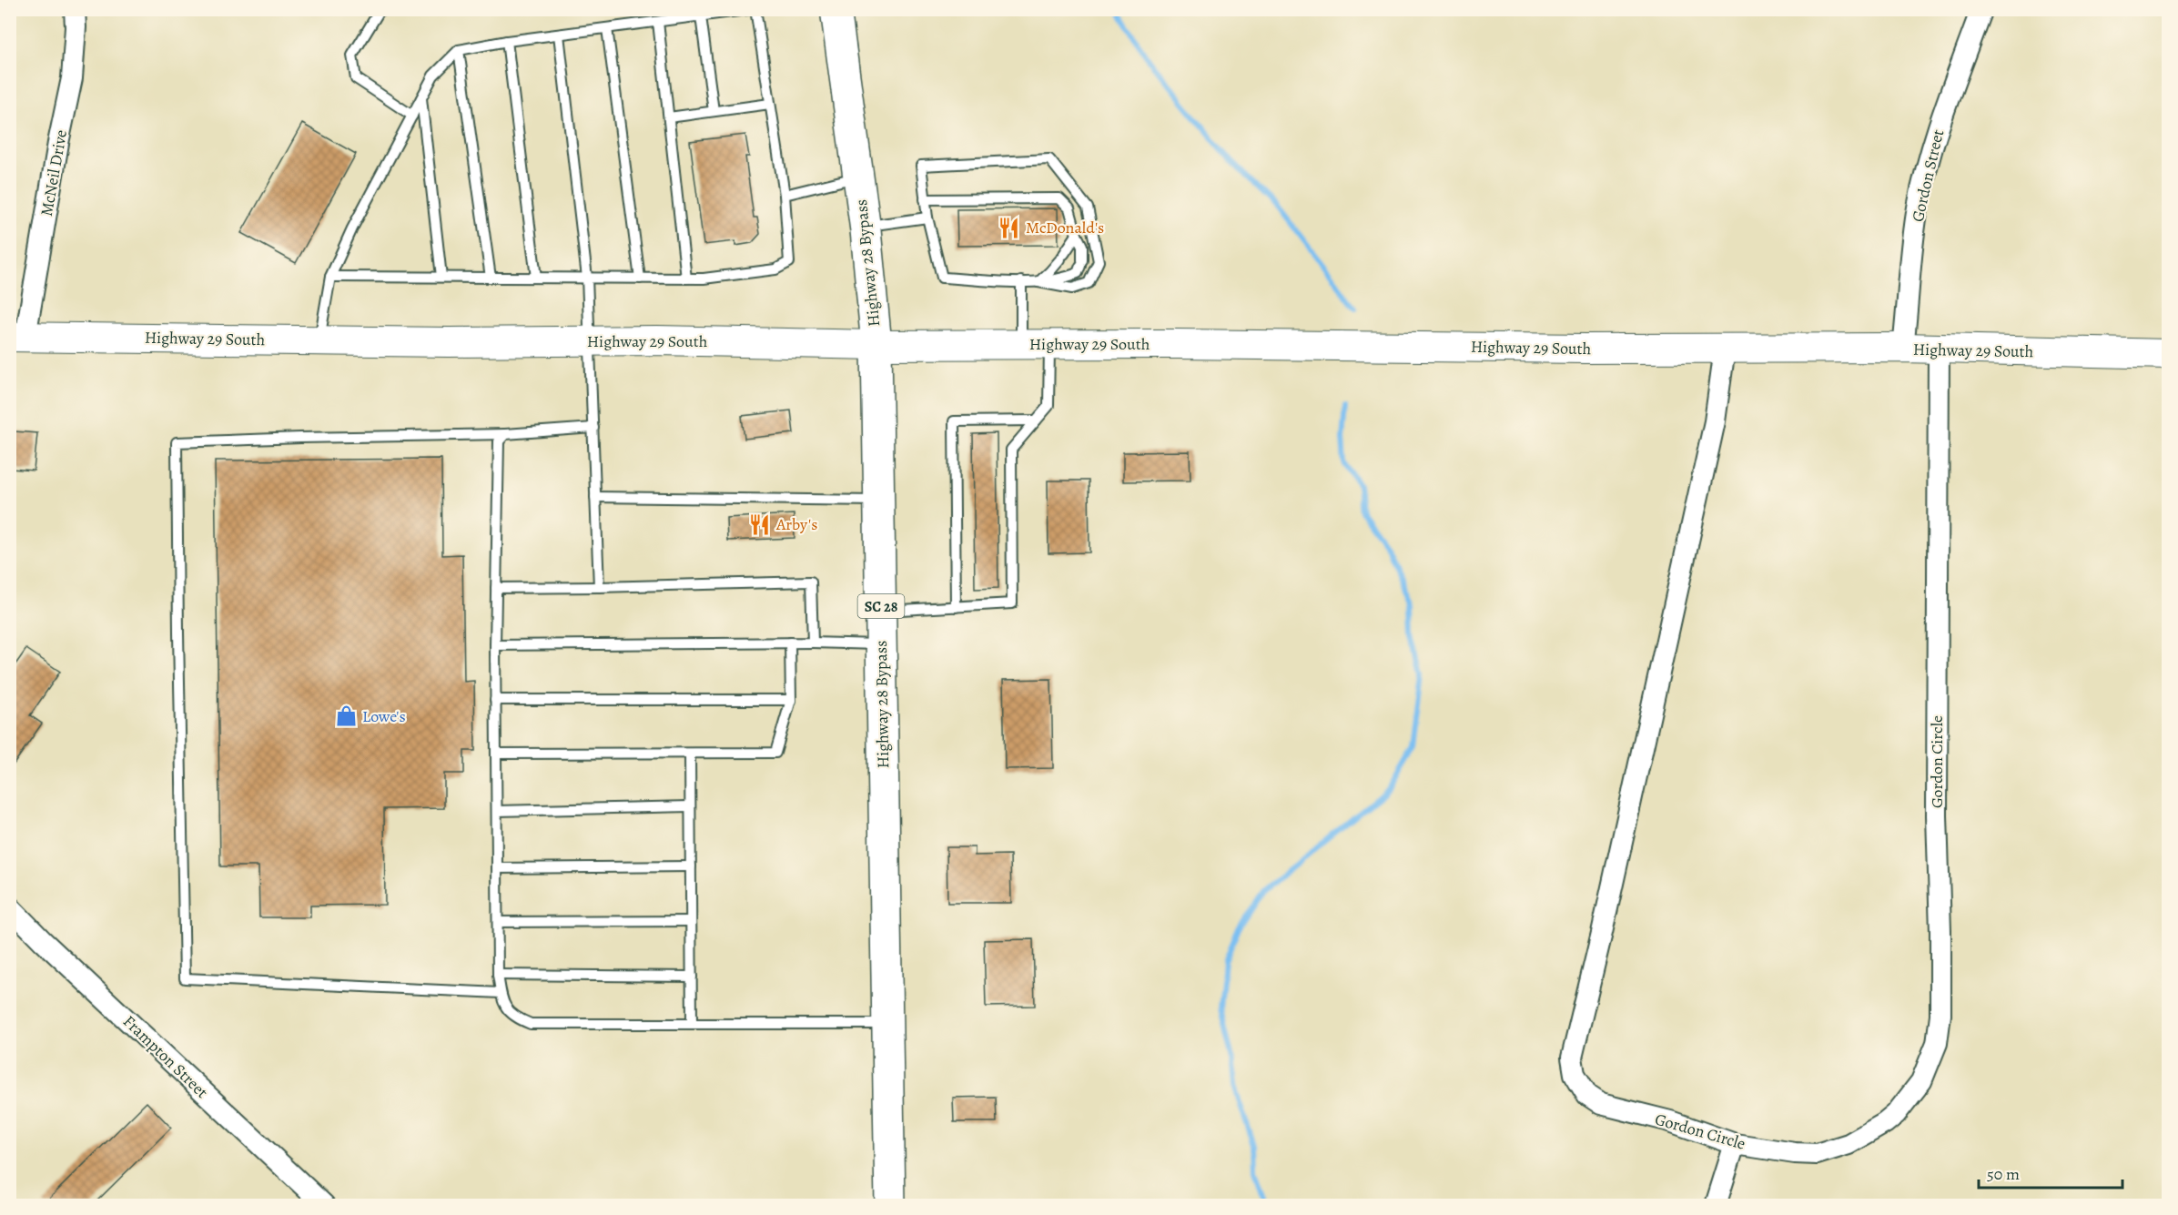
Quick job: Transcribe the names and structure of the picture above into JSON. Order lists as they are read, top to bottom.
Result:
{
  "streets": {
    "highway": ["Highway 28 Bypass", "SC 28"],
    "main road": ["Highway 29 South"],
    "street": [
      "McNeil Drive",
      "Gordon Street",
      "Gordon Circle",
      "Frampton Street"
    ]
  },
  "crossings": [
    ["McNeil Drive", "Highway 29 South"],
    ["Gordon Street", "Highway 29 South"],
    ["Highway 28 Bypass", "Highway 29 South"],
    ["Highway 29 South", "Gordon Circle"]
  ],
  "places": {
    "restaurant": ["McDonald's", "Arby's"],
    "shop": ["Lowe's"]
  },
  "scale_bar": "50 m"
}
